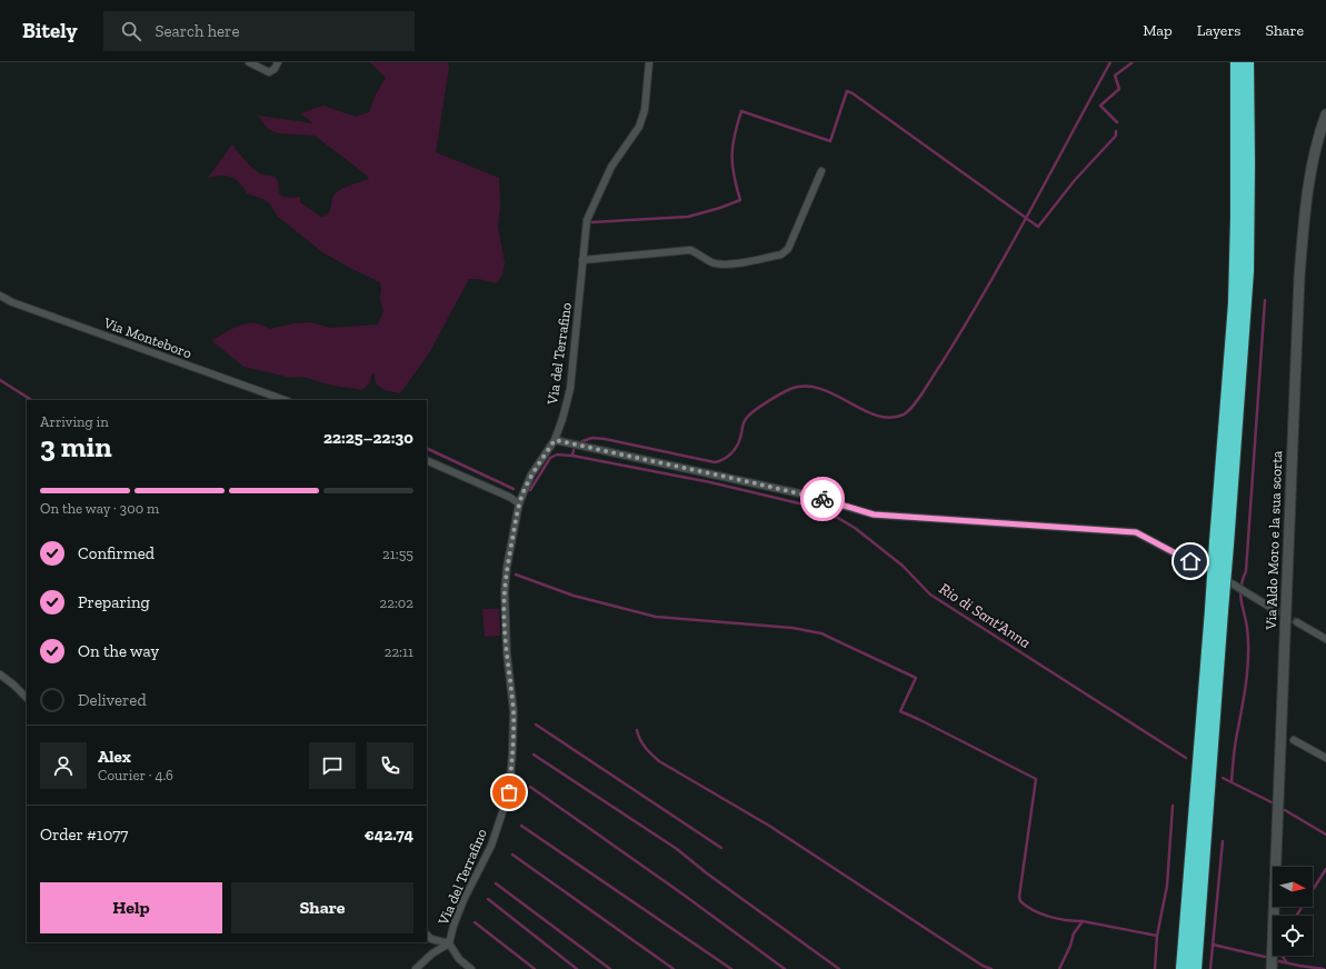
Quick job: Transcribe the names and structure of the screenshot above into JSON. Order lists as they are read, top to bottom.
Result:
{
  "streets": {
    "main road": ["Via Aldo Moro e la sua scorta"],
    "street": ["Via Monteboro", "Via del Terrafino"]
  },
  "water": ["Rio di Sant'Anna"],
  "north": "right",
  "page": {
    "header": "Bitely",
    "search": "Search here",
    "nav": ["Map", "Layers", "Share"],
    "heading": ["3 min", "Arriving in", "22:25–22:30"],
    "panel": [
      "Alex",
      "Courier · 4.6",
      "Order #1077",
      "€42.74"
    ],
    "bar": "On the way · 300 m",
    "list": [
      ["Confirmed", "21:55"],
      ["Preparing", "22:02"],
      ["On the way", "22:11"],
      "Delivered"
    ],
    "buttons": ["Help", "Share"]
  }
}
